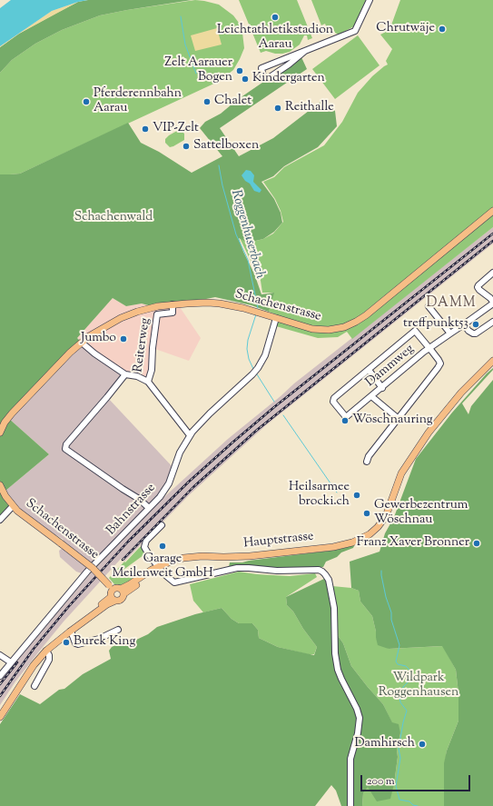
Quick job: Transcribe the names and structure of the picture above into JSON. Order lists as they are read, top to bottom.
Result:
{
  "streets": {
    "main road": ["Schachenstrasse", "Hauptstrasse"],
    "street": ["Reiterweg", "Dammweg", "Bahnstrasse"]
  },
  "crossings": [
    ["Schachenstrasse", "Reiterweg"],
    ["Schachenstrasse", "Bahnstrasse"]
  ],
  "districts": ["DAMM"],
  "water": ["Roggenhuserbach"],
  "parks": ["Schachenwald", "Wildpark Roggenhausen"],
  "places": [
    "Leichtathletikstadion Aarau",
    "Chrutwäje",
    "Zelt Aarauer Bogen",
    "Kindergarten",
    "Pferderennbahn Aarau",
    "Chalet",
    "Reithalle",
    "VIP-Zelt",
    "Sattelboxen",
    "treffpunkt53",
    "Jumbo",
    "Wöschnauring",
    "Heilsarmee brocki.ch",
    "Gewerbezentrum Wöschnau",
    "Franz Xaver Bronner",
    "Garage Meilenweit GmbH",
    "Burek King",
    "Damhirsch"
  ],
  "scale_bar": "200 m"
}
